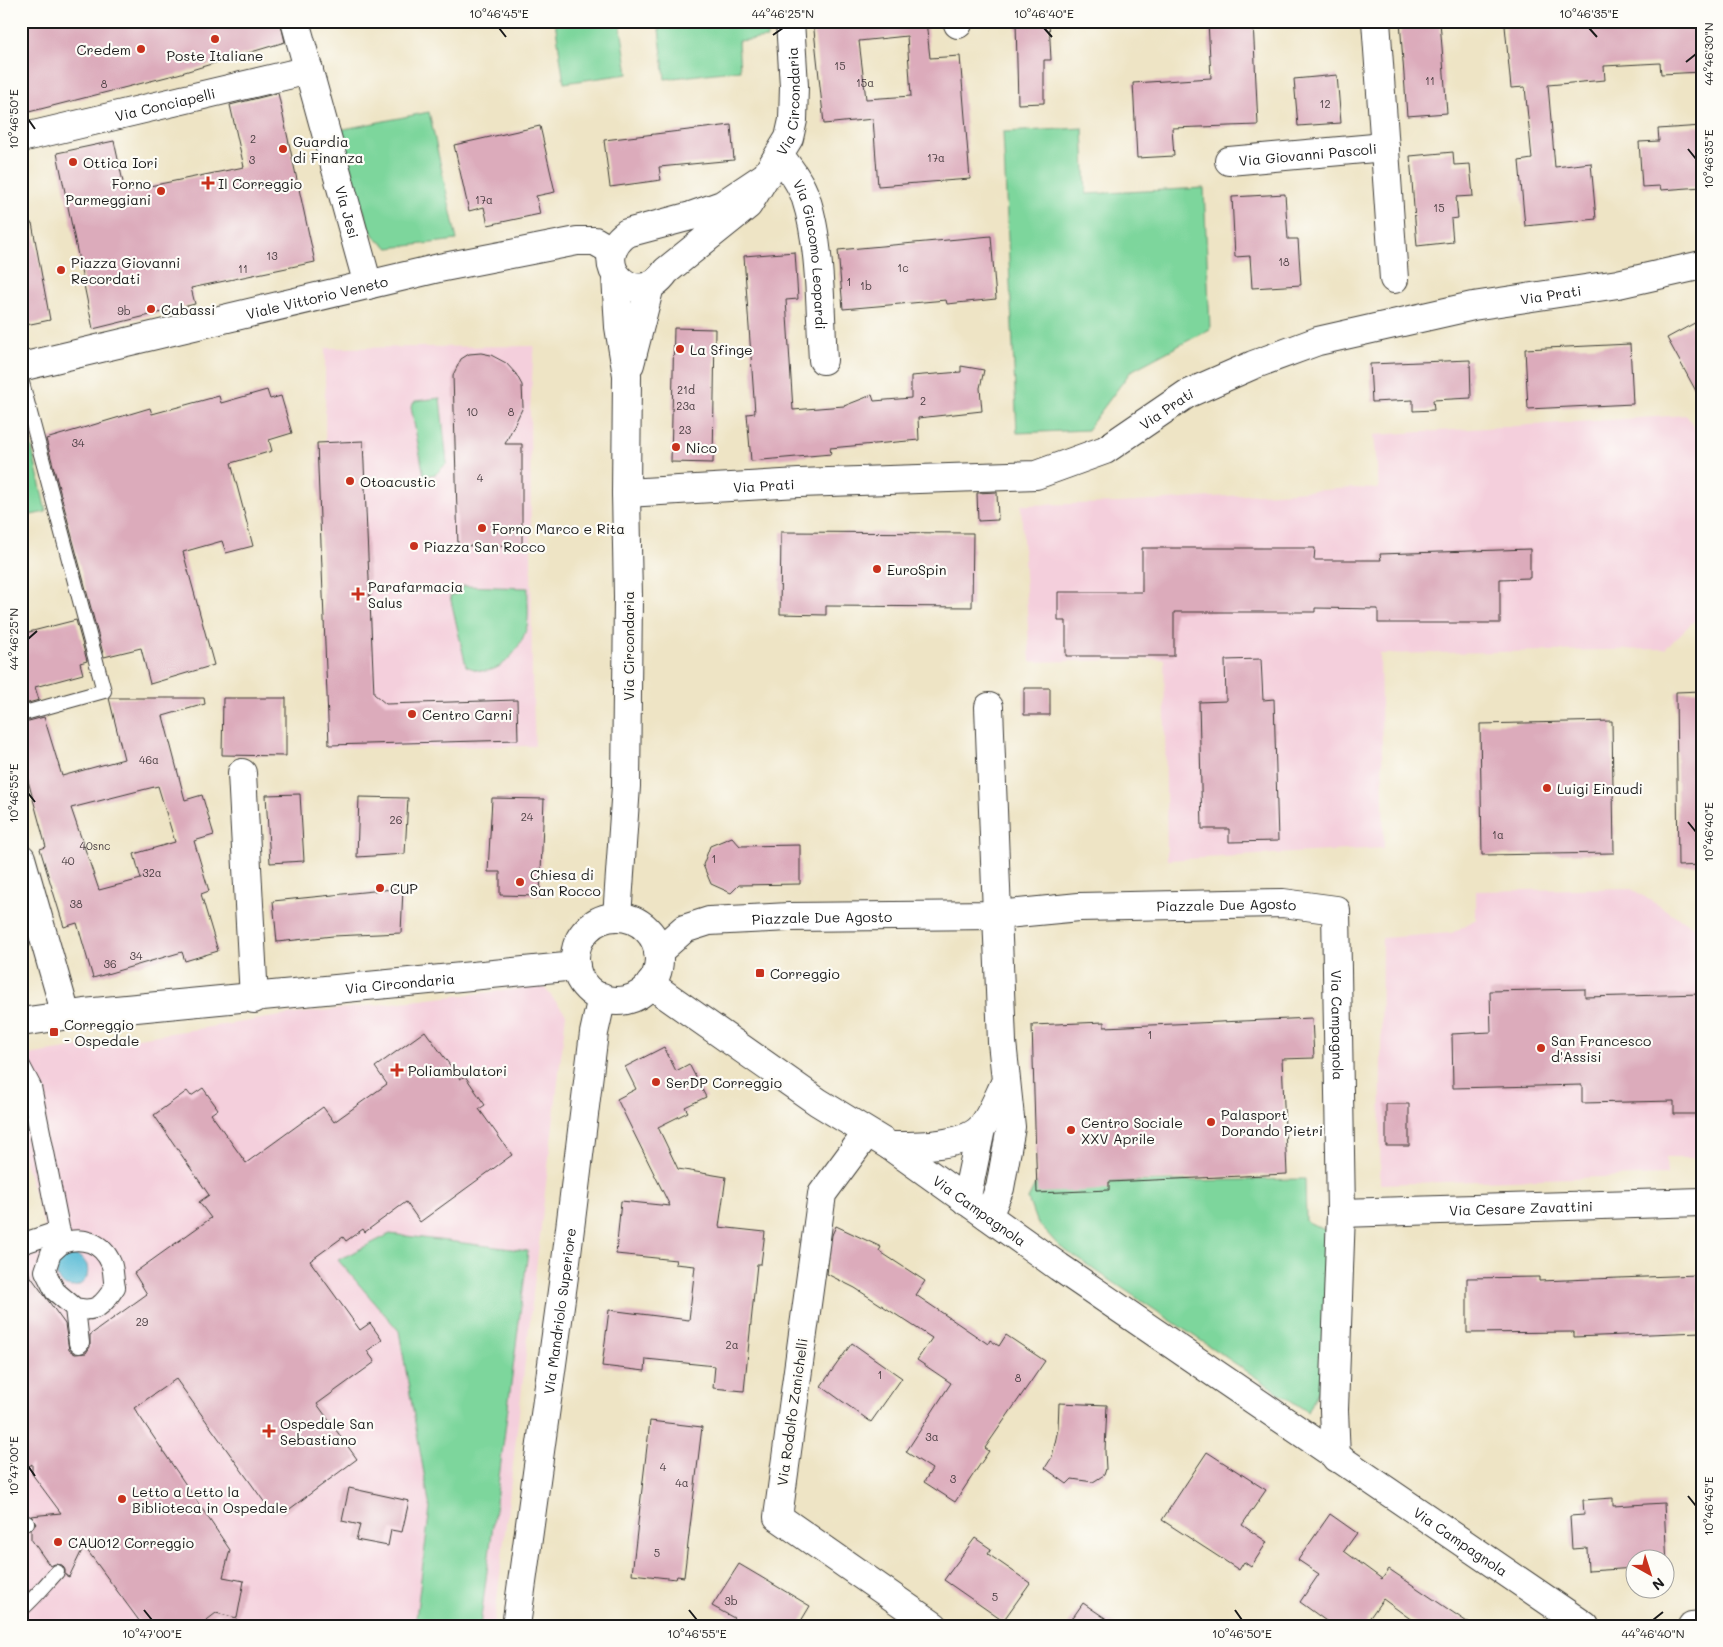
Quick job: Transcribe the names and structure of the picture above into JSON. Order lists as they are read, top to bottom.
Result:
{
  "streets": {
    "street": [
      "Via Circondaria",
      "Via Conciapelli",
      "Via Giovanni Pascoli",
      "Via Jesi",
      "Via Giacomo Leopardi",
      "Via Prati",
      "Viale Vittorio Veneto",
      "Piazzale Due Agosto",
      "Via Campagnola",
      "Via Cesare Zavattini",
      "Via Mandriolo Superiore",
      "Via Rodolfo Zanichelli"
    ]
  },
  "crossings": [
    ["Via Circondaria", "Via Giacomo Leopardi"],
    ["Via Circondaria", "Via Prati"],
    ["Via Circondaria", "Viale Vittorio Veneto"],
    ["Via Circondaria", "Piazzale Due Agosto"],
    ["Via Circondaria", "Via Campagnola"],
    ["Via Circondaria", "Via Mandriolo Superiore"],
    ["Via Conciapelli", "Via Jesi"],
    ["Via Jesi", "Viale Vittorio Veneto"],
    ["Piazzale Due Agosto", "Via Campagnola"],
    ["Piazzale Due Agosto", "Via Mandriolo Superiore"],
    ["Via Campagnola", "Via Cesare Zavattini"],
    ["Via Campagnola", "Via Mandriolo Superiore"],
    ["Via Campagnola", "Via Rodolfo Zanichelli"]
  ],
  "places": {
    "other": [
      "Poste Italiane",
      "Credem",
      "Guardia di Finanza",
      "Ottica Iori",
      "Forno Parmeggiani",
      "Piazza Giovanni Recordati",
      "Cabassi",
      "La Sfinge",
      "Nico",
      "Otoacustic",
      "Forno Marco e Rita",
      "Piazza San Rocco",
      "EuroSpin",
      "Centro Carni",
      "Luigi Einaudi",
      "Chiesa di San Rocco",
      "CUP",
      "San Francesco d'Assisi",
      "SerDP Correggio",
      "Palasport Dorando Pietri",
      "Centro Sociale XXV Aprile",
      "Letto a Letto la Biblioteca in Ospedale",
      "CAU012 Correggio"
    ],
    "health": [
      "Il Correggio",
      "Parafarmacia Salus",
      "Poliambulatori",
      "Ospedale San Sebastiano"
    ],
    "transit": ["Correggio", "Correggio - Ospedale"]
  },
  "house_numbers": [
    "15",
    "11",
    "15a",
    "8",
    "12",
    "2",
    "17a",
    "3",
    "17a",
    "15",
    "13",
    "18",
    "1c",
    "11",
    "1",
    "1b",
    "9b",
    "21d",
    "2",
    "23a",
    "10",
    "8",
    "23",
    "34",
    "4",
    "46a",
    "24",
    "26",
    "1a",
    "40snc",
    "1",
    "40",
    "32a",
    "38",
    "34",
    "36",
    "1",
    "29",
    "2a",
    "1",
    "8",
    "3a",
    "4",
    "3",
    "4a",
    "5",
    "5",
    "3b"
  ],
  "north": "bottom right",
  "coordinates": [
    "10°46'45\"E",
    "44°46'25\"N",
    "10°46'40\"E",
    "10°46'35\"E",
    "44°46'30\"N",
    "10°46'50\"E",
    "10°46'55\"E",
    "10°47'00\"E",
    "44°46'40\"N"
  ]
}
